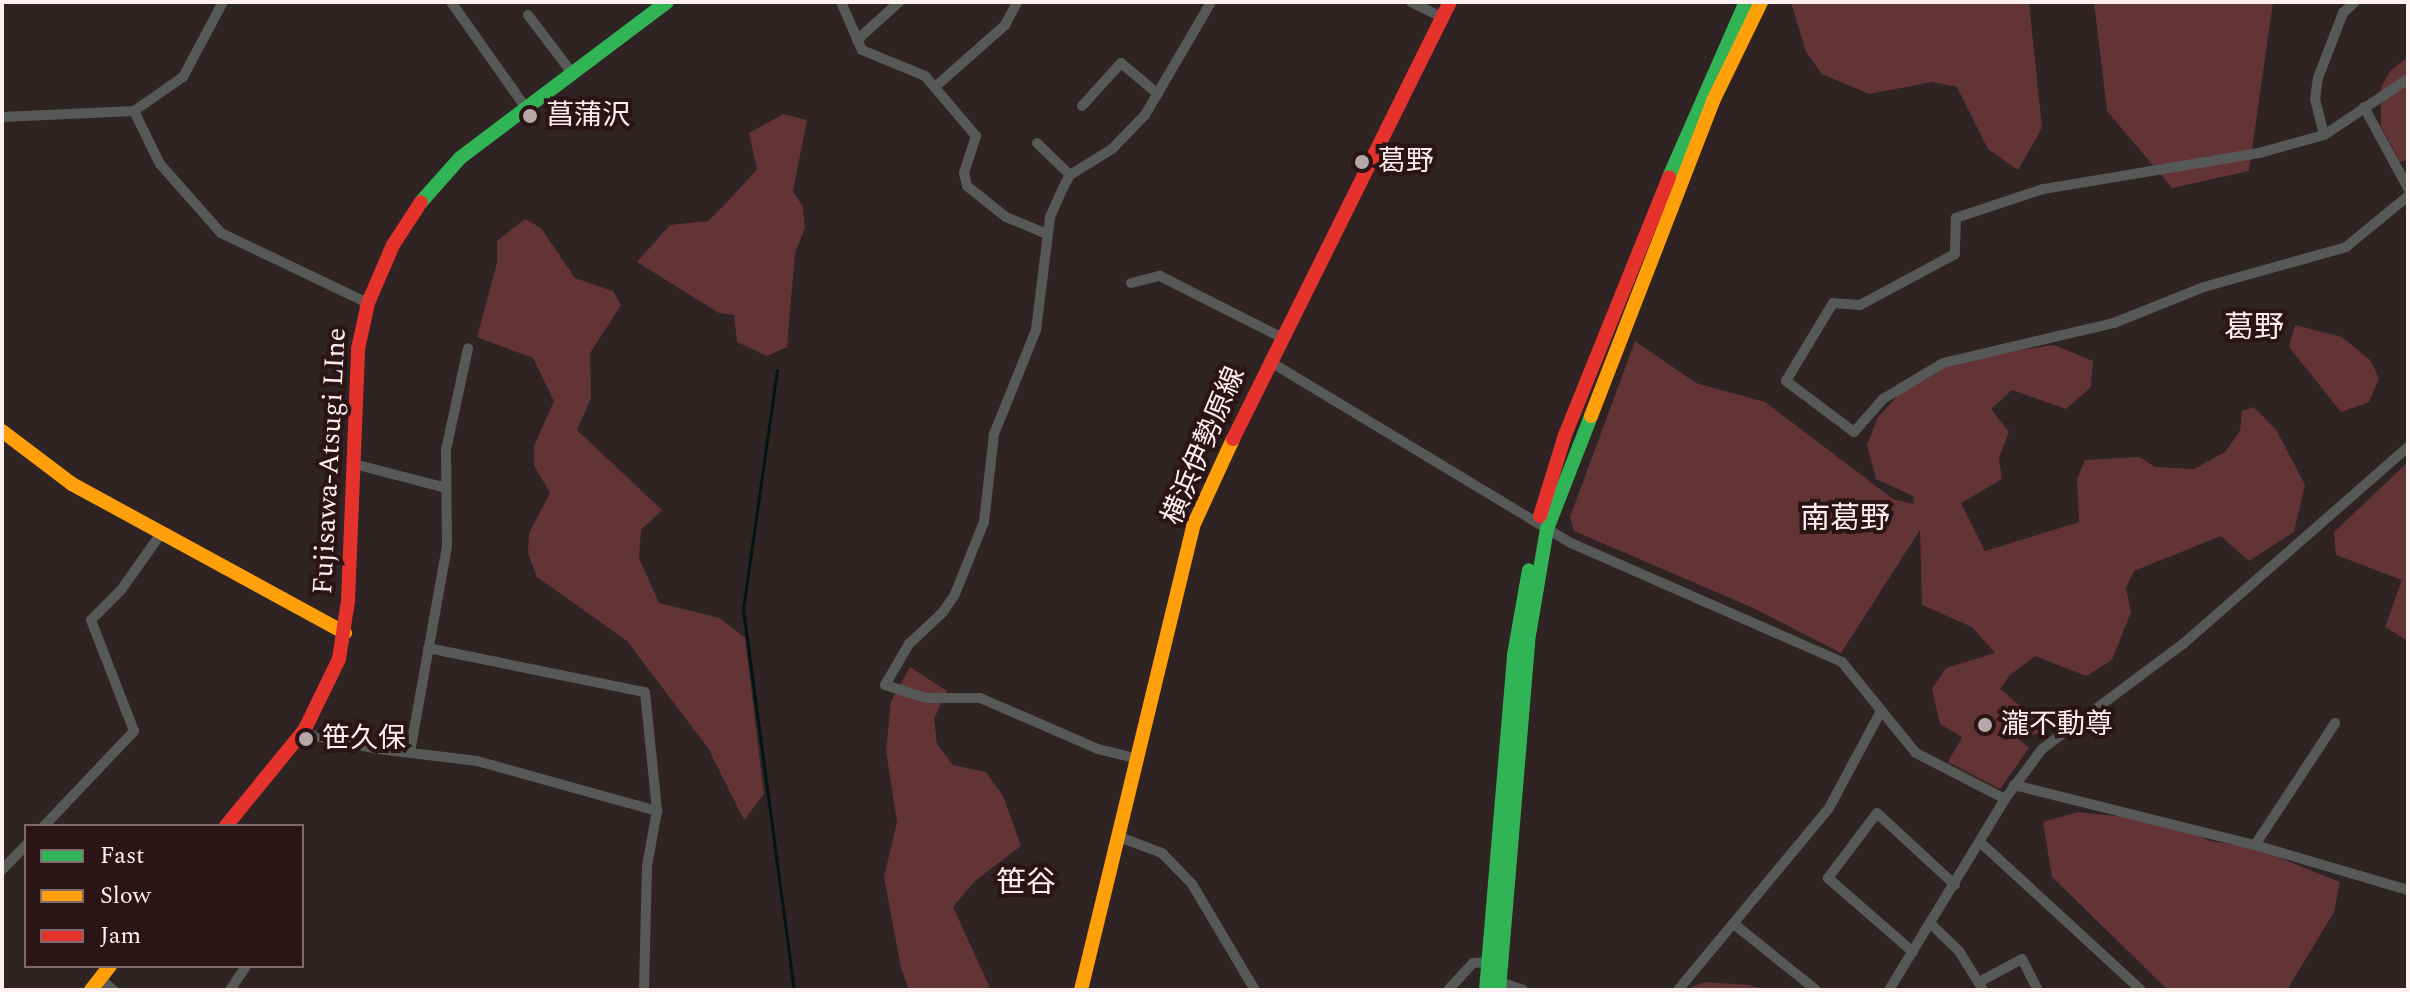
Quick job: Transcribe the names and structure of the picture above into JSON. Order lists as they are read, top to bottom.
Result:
{
  "streets": {
    "main road": ["横浜伊勢原線", "Fujisawa-Atsugi LIne"]
  },
  "districts": ["葛野", "南葛野", "笹谷"],
  "places": [
    "菖蒲沢",
    "葛野",
    "瀧不動尊",
    "笹久保"
  ],
  "legend": ["Fast", "Slow", "Jam"]
}
